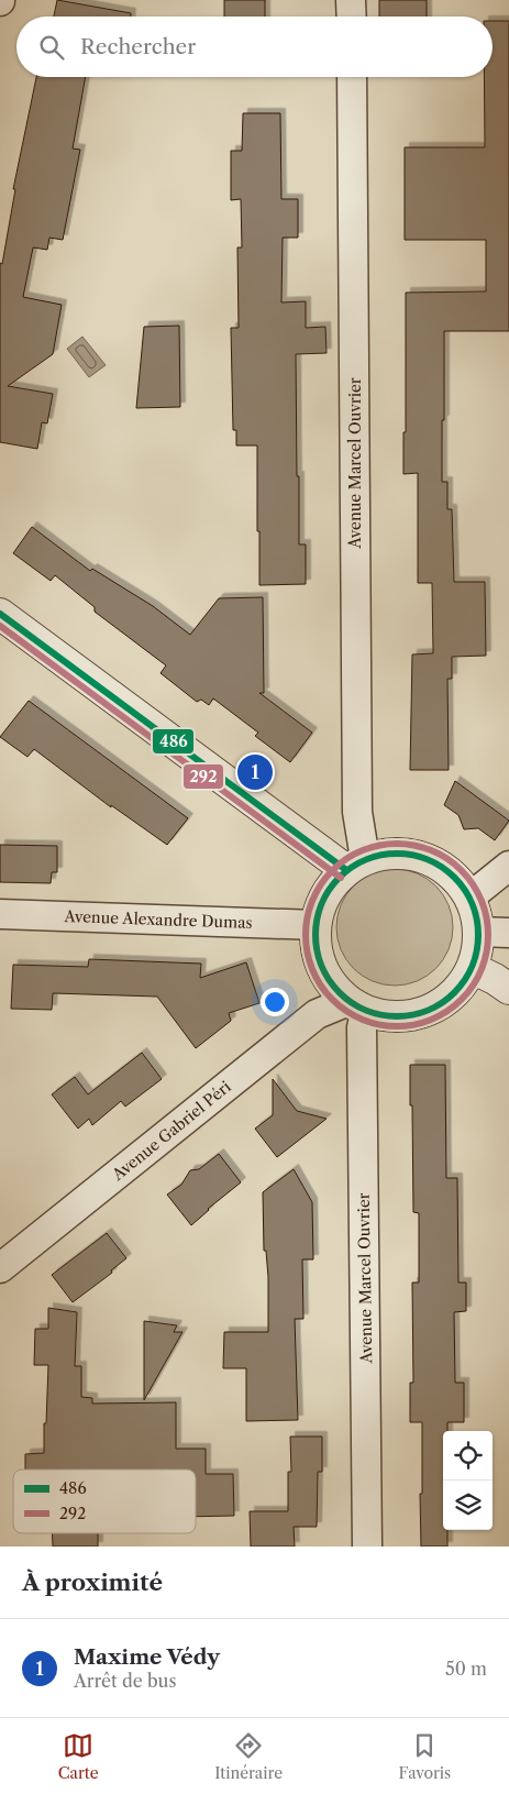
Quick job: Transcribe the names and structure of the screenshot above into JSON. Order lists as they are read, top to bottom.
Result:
{
  "streets": {
    "street": ["Avenue Marcel Ouvrier", "Avenue Alexandre Dumas", "Avenue Gabriel Péri"]
  },
  "crossings": [
    ["Avenue Marcel Ouvrier", "Avenue Alexandre Dumas"],
    ["Avenue Marcel Ouvrier", "Avenue Gabriel Péri"],
    ["Avenue Alexandre Dumas", "Avenue Gabriel Péri"]
  ],
  "lines": ["transit line 486", "transit line 292"],
  "legend": ["486", "292"],
  "page": {
    "search": "Rechercher",
    "pins": "1",
    "heading": "À proximité",
    "list": [
      {
        "mark": "1",
        "name": "Maxime Védy",
        "note": "Arrêt de bus",
        "value": "50 m"
      }
    ],
    "nav": ["Carte", "Itinéraire", "Favoris"]
  }
}
